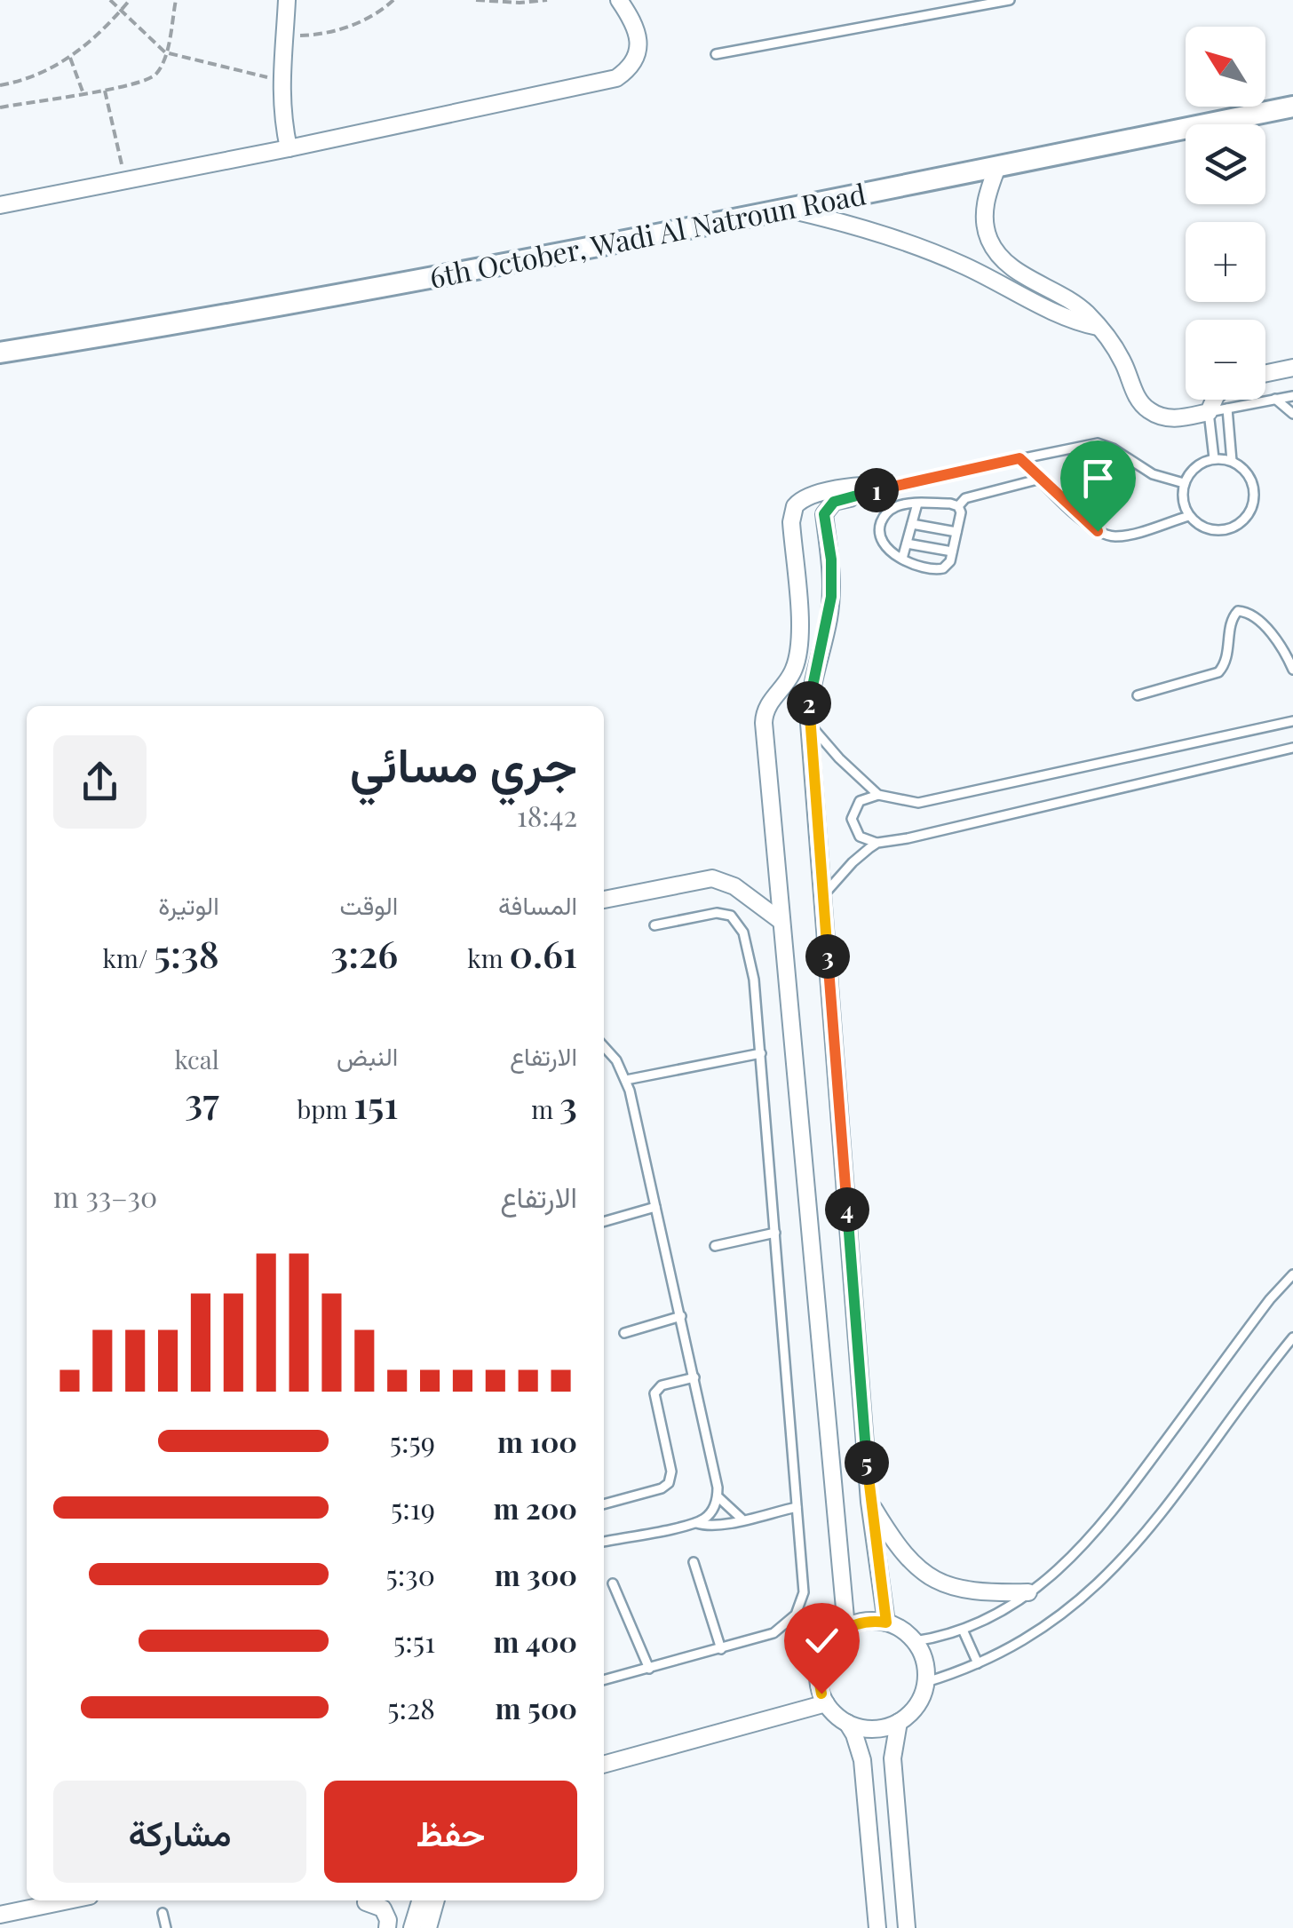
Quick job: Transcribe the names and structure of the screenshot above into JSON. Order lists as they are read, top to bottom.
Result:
{
  "streets": {
    "street": ["6th October, Wadi Al Natroun Road"]
  },
  "north": "top left",
  "page": {
    "map_buttons": ["+", "−"],
    "pins": [
      "1",
      "2",
      "3",
      "4",
      "5"
    ],
    "heading": ["جري مسائي", "18:42"],
    "stats": [
      ["المسافة", "0.61 km"],
      ["الوقت", "3:26"],
      ["الوتيرة", "5:38 /km"],
      ["الارتفاع", "3 m"],
      ["النبض", "151 bpm"],
      ["kcal", "37"]
    ],
    "chart": ["الارتفاع", "30–33 m"],
    "list": [
      {
        "name": "100 m",
        "note": "5:59"
      },
      {
        "name": "200 m",
        "note": "5:19"
      },
      {
        "name": "300 m",
        "note": "5:30"
      },
      {
        "name": "400 m",
        "note": "5:51"
      },
      {
        "name": "500 m",
        "note": "5:28"
      }
    ],
    "buttons": ["حفظ", "مشاركة"]
  }
}
